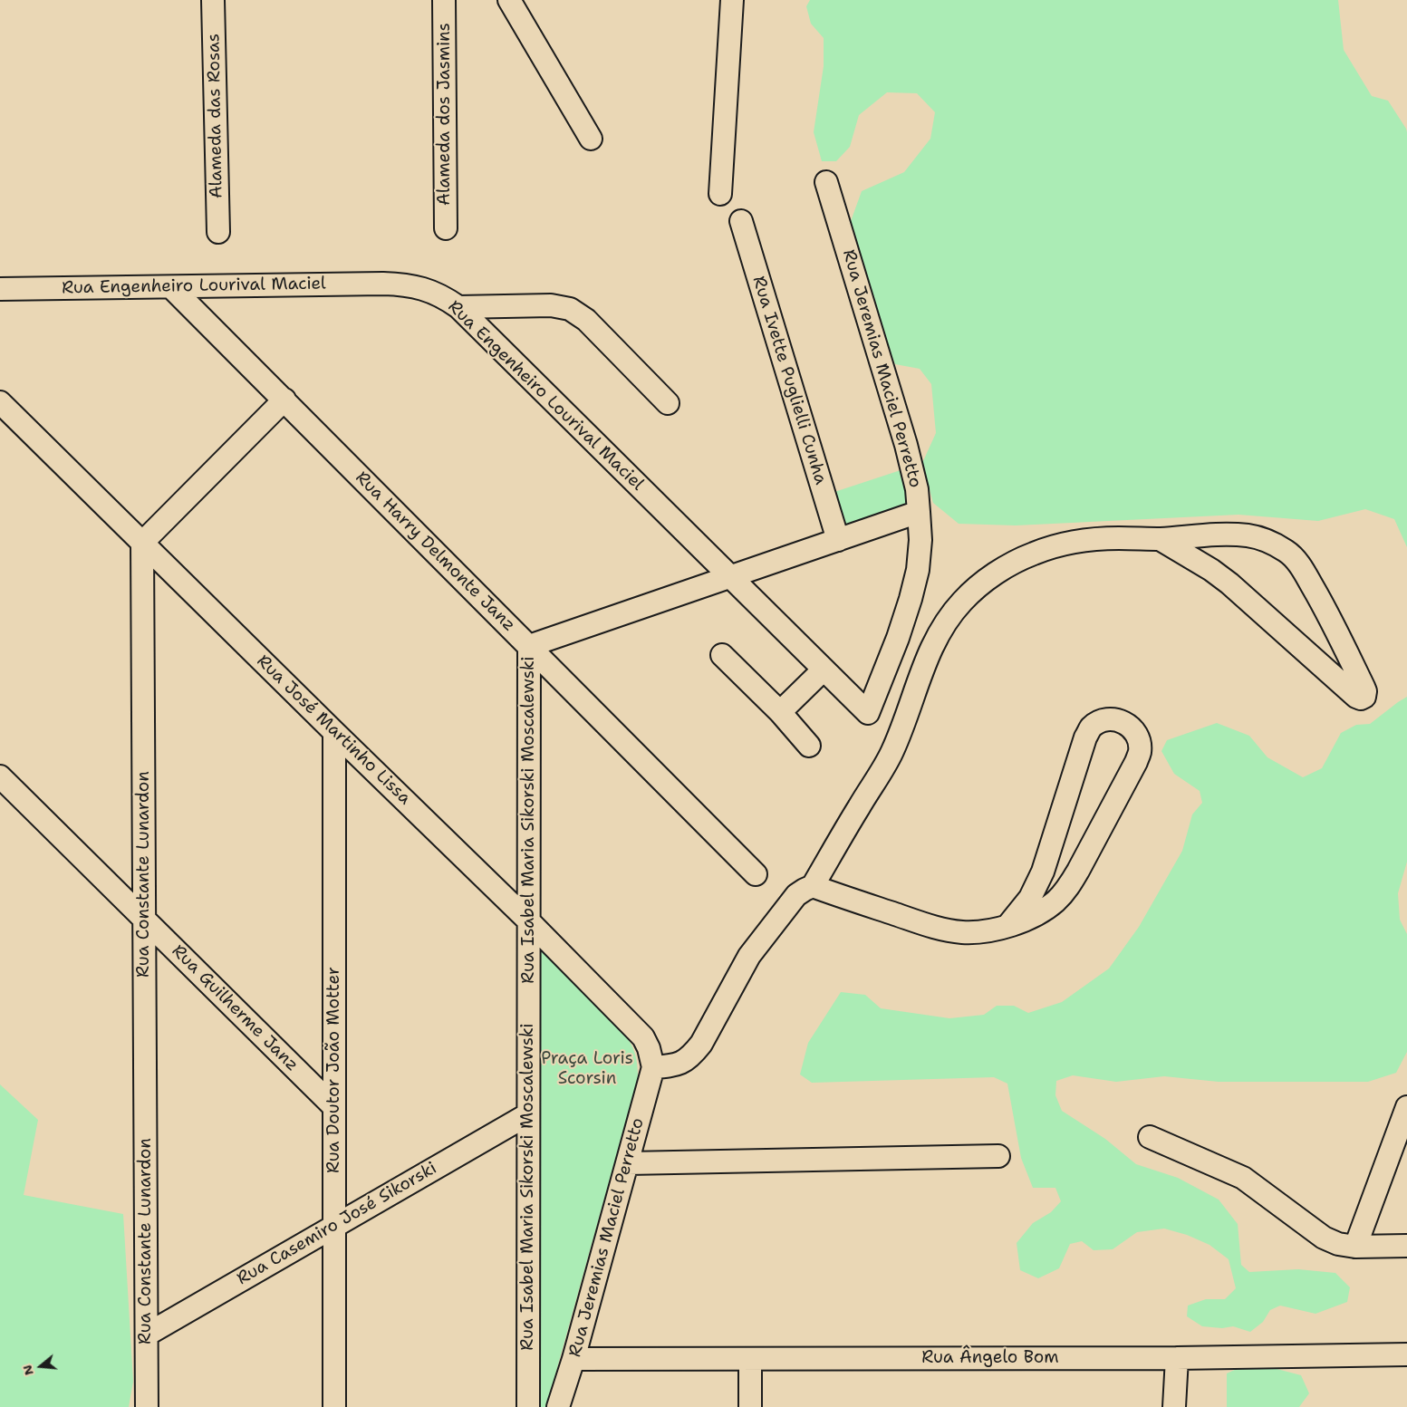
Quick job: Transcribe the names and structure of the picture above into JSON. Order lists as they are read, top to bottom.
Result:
{
  "streets": {
    "street": [
      "Alameda dos Jasmins",
      "Alameda das Rosas",
      "Rua Engenheiro Lourival Maciel",
      "Rua Jeremias Maciel Perretto",
      "Rua Ivette Puglielli Cunha",
      "Rua Harry Delmonte Janz",
      "Rua José Martinho Lissa",
      "Rua Isabel Maria Sikorski Moscalewski",
      "Rua Constante Lunardon",
      "Rua Guilherme Janz",
      "Rua Doutor João Motter",
      "Rua Casemiro José Sikorski",
      "Rua Ângelo Bom"
    ]
  },
  "crossings": [
    ["Rua Engenheiro Lourival Maciel", "Rua Jeremias Maciel Perretto"],
    ["Rua Engenheiro Lourival Maciel", "Rua Harry Delmonte Janz"],
    ["Rua Engenheiro Lourival Maciel", "Rua Isabel Maria Sikorski Moscalewski"],
    ["Rua Jeremias Maciel Perretto", "Rua José Martinho Lissa"],
    ["Rua Jeremias Maciel Perretto", "Rua Isabel Maria Sikorski Moscalewski"],
    ["Rua Jeremias Maciel Perretto", "Rua Ângelo Bom"],
    ["Rua Ivette Puglielli Cunha", "Rua Isabel Maria Sikorski Moscalewski"],
    ["Rua Harry Delmonte Janz", "Rua Isabel Maria Sikorski Moscalewski"],
    ["Rua José Martinho Lissa", "Rua Isabel Maria Sikorski Moscalewski"],
    ["Rua José Martinho Lissa", "Rua Constante Lunardon"],
    ["Rua José Martinho Lissa", "Rua Doutor João Motter"],
    ["Rua Isabel Maria Sikorski Moscalewski", "Rua Casemiro José Sikorski"],
    ["Rua Constante Lunardon", "Rua Guilherme Janz"],
    ["Rua Constante Lunardon", "Rua Casemiro José Sikorski"],
    ["Rua Guilherme Janz", "Rua Doutor João Motter"],
    ["Rua Doutor João Motter", "Rua Casemiro José Sikorski"]
  ],
  "parks": ["Praça Loris Scorsin"],
  "north": "left"
}
